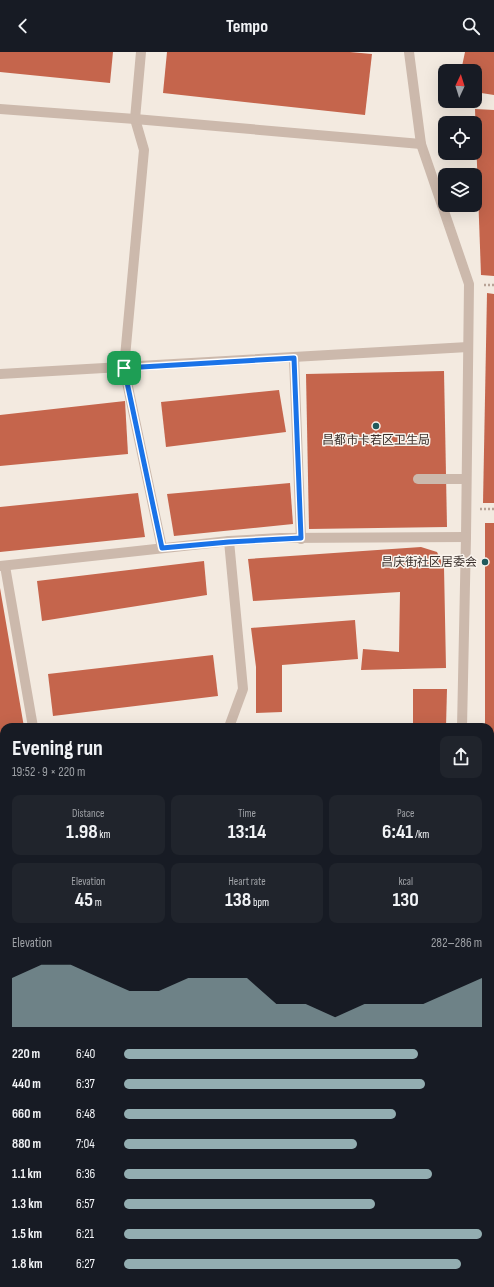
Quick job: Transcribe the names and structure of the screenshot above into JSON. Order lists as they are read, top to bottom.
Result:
{
  "places": ["昌都市卡若区卫生局", "昌庆街社区居委会"],
  "north": "top",
  "page": {
    "header": "Tempo",
    "heading": ["Evening run", "19:52 · 9 × 220 m"],
    "stats": [
      ["Distance", "1.98 km"],
      ["Time", "13:14"],
      ["Pace", "6:41 /km"],
      ["Elevation", "45 m"],
      ["Heart rate", "138 bpm"],
      ["kcal", "130"]
    ],
    "chart": ["Elevation", "282–286 m"],
    "list": [
      {
        "name": "220 m",
        "note": "6:40"
      },
      {
        "name": "440 m",
        "note": "6:37"
      },
      {
        "name": "660 m",
        "note": "6:48"
      },
      {
        "name": "880 m",
        "note": "7:04"
      },
      {
        "name": "1.1 km",
        "note": "6:36"
      },
      {
        "name": "1.3 km",
        "note": "6:57"
      },
      {
        "name": "1.5 km",
        "note": "6:21"
      },
      {
        "name": "1.8 km",
        "note": "6:27"
      }
    ]
  }
}
